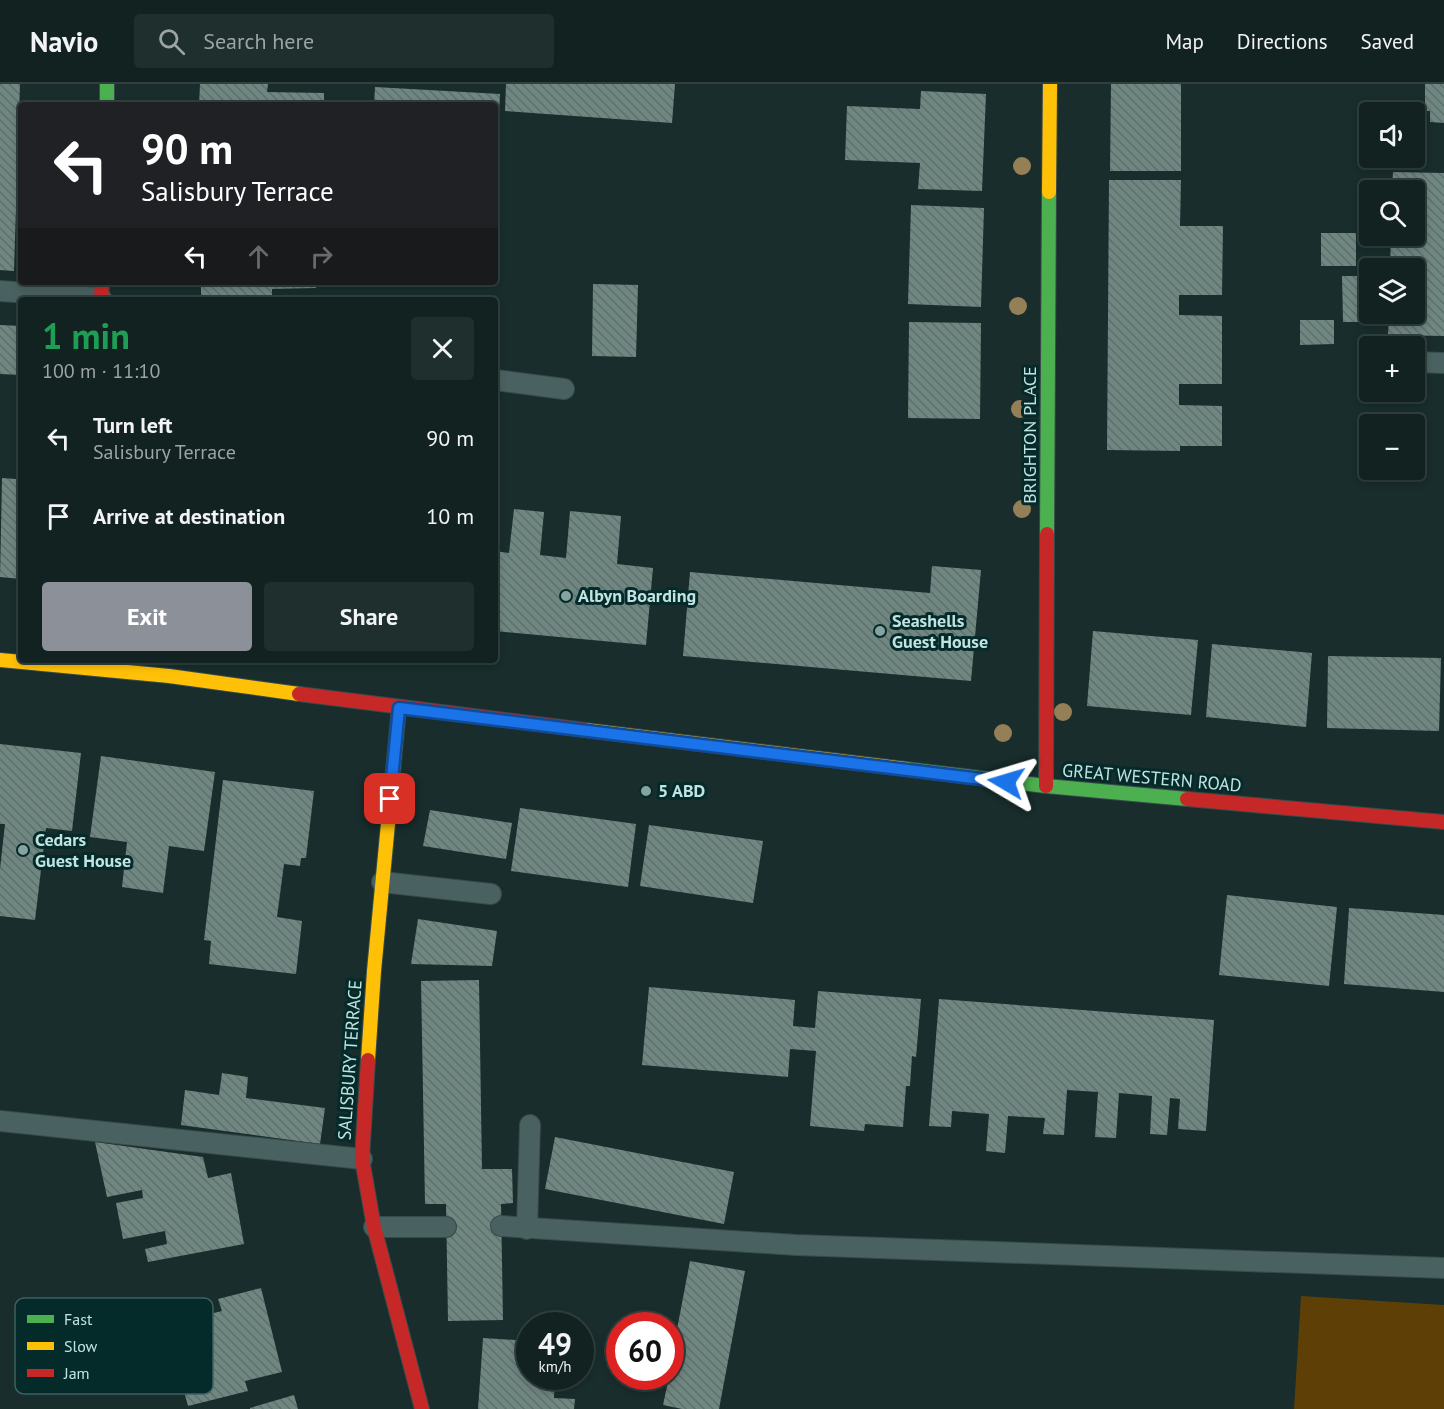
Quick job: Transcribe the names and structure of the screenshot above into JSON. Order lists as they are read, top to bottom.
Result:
{
  "streets": {
    "main road": ["BRIGHTON PLACE", "GREAT WESTERN ROAD", "SALISBURY TERRACE"]
  },
  "crossings": [
    ["BRIGHTON PLACE", "GREAT WESTERN ROAD"],
    ["GREAT WESTERN ROAD", "SALISBURY TERRACE"]
  ],
  "places": [
    "Albyn Boarding",
    "Seashells Guest House",
    "5 ABD",
    "Cedars Guest House"
  ],
  "legend": ["Fast", "Slow", "Jam"],
  "page": {
    "header": "Navio",
    "search": "Search here",
    "nav": ["Map", "Directions", "Saved"],
    "map_buttons": ["+", "−"],
    "turn": ["90 m", "Salisbury Terrace"],
    "heading": ["1 min", "100 m · 11:10"],
    "list": [
      {
        "name": "Turn left",
        "note": "Salisbury Terrace",
        "value": "90 m"
      },
      {
        "name": "Arrive at destination",
        "value": "10 m"
      }
    ],
    "buttons": ["Exit", "Share"],
    "speed": "49 km/h",
    "limit": "60"
  }
}
